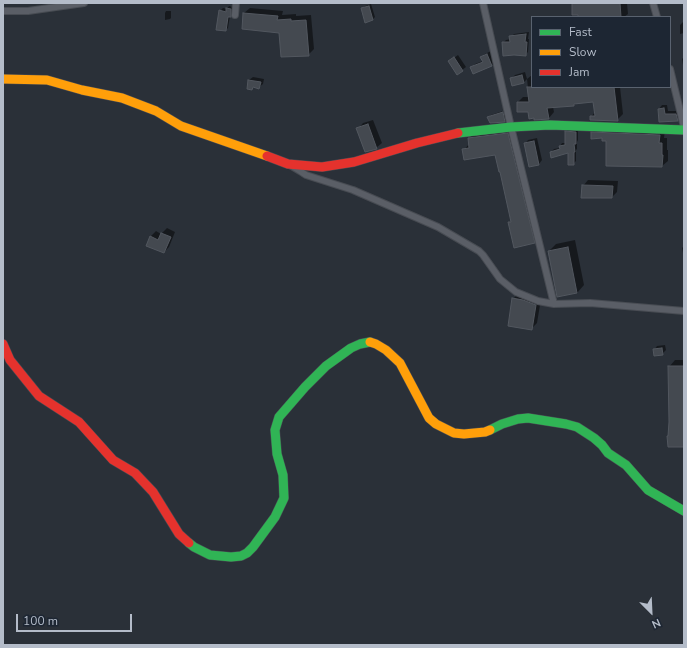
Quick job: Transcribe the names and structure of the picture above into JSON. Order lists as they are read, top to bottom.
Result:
{
  "legend": ["Fast", "Slow", "Jam"],
  "scale_bar": "100 m",
  "north": "bottom right"
}
